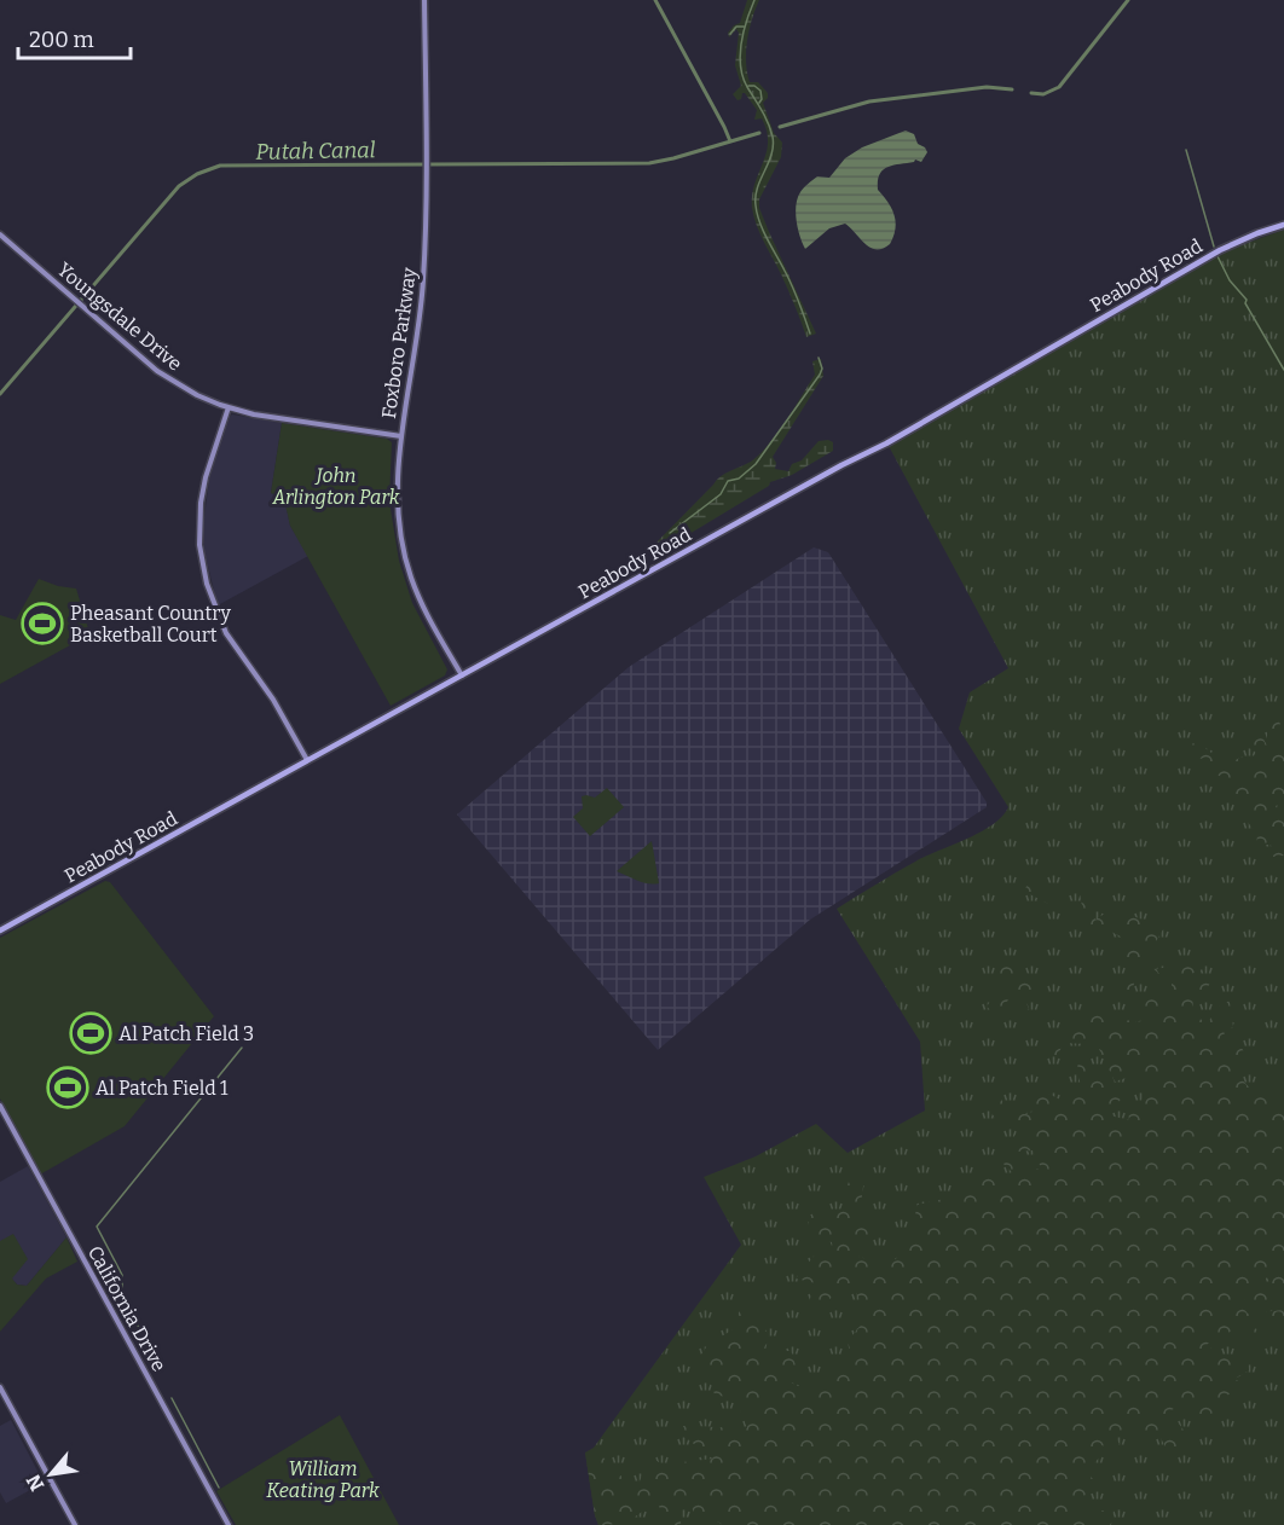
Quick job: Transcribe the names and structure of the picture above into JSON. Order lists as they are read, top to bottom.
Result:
{
  "streets": {
    "main road": ["Peabody Road"],
    "street": ["Youngsdale Drive", "Foxboro Parkway", "California Drive"]
  },
  "crossings": [
    ["Peabody Road", "Foxboro Parkway"],
    ["Youngsdale Drive", "Foxboro Parkway"]
  ],
  "water": ["Putah Canal"],
  "parks": ["John Arlington Park", "William Keating Park"],
  "places": {
    "sports": ["Pheasant Country Basketball Court", "Al Patch Field 3", "Al Patch Field 1"]
  },
  "scale_bar": "200 m",
  "north": "bottom left"
}
